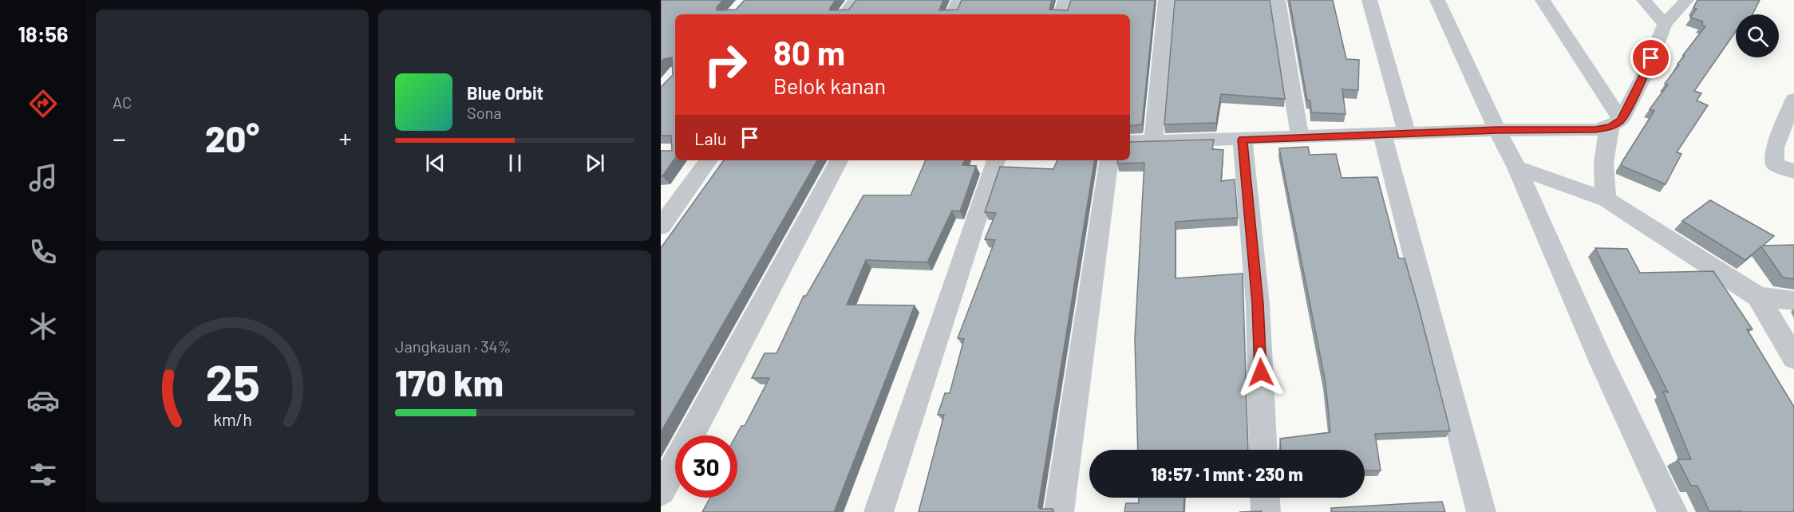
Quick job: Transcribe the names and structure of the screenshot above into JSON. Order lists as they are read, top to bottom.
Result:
{
  "page": {
    "tabs": "18:56",
    "tile": [
      "AC",
      ["Jangkauan · 34%", "170 km"]
    ],
    "turn": ["80 m", "Belok kanan"],
    "song": ["Blue Orbit", "Sona"],
    "then": "Lalu",
    "heat": ["−", "20°", "+"],
    "limit": "30",
    "trip": "18:57 · 1 mnt · 230 m",
    "gauge": ["25", "km/h"]
  }
}
